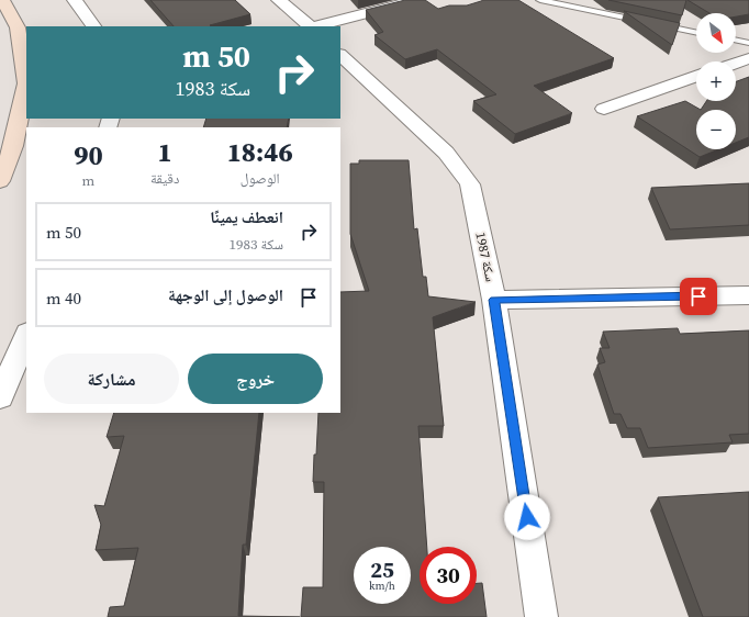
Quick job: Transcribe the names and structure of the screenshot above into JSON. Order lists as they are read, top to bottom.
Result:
{
  "streets": {
    "street": ["سكة 1987"]
  },
  "north": "bottom right",
  "page": {
    "map_buttons": ["+", "−"],
    "turn": ["50 m", "سكة 1983"],
    "eta": [
      "18:46",
      "الوصول",
      "1",
      "دقيقة",
      "90",
      "m"
    ],
    "list": [
      {
        "name": "انعطف يمينًا",
        "note": "سكة 1983",
        "value": "50 m"
      },
      {
        "name": "الوصول إلى الوجهة",
        "value": "40 m"
      }
    ],
    "buttons": ["خروج", "مشاركة"],
    "speed": "25 km/h",
    "limit": "30"
  }
}
